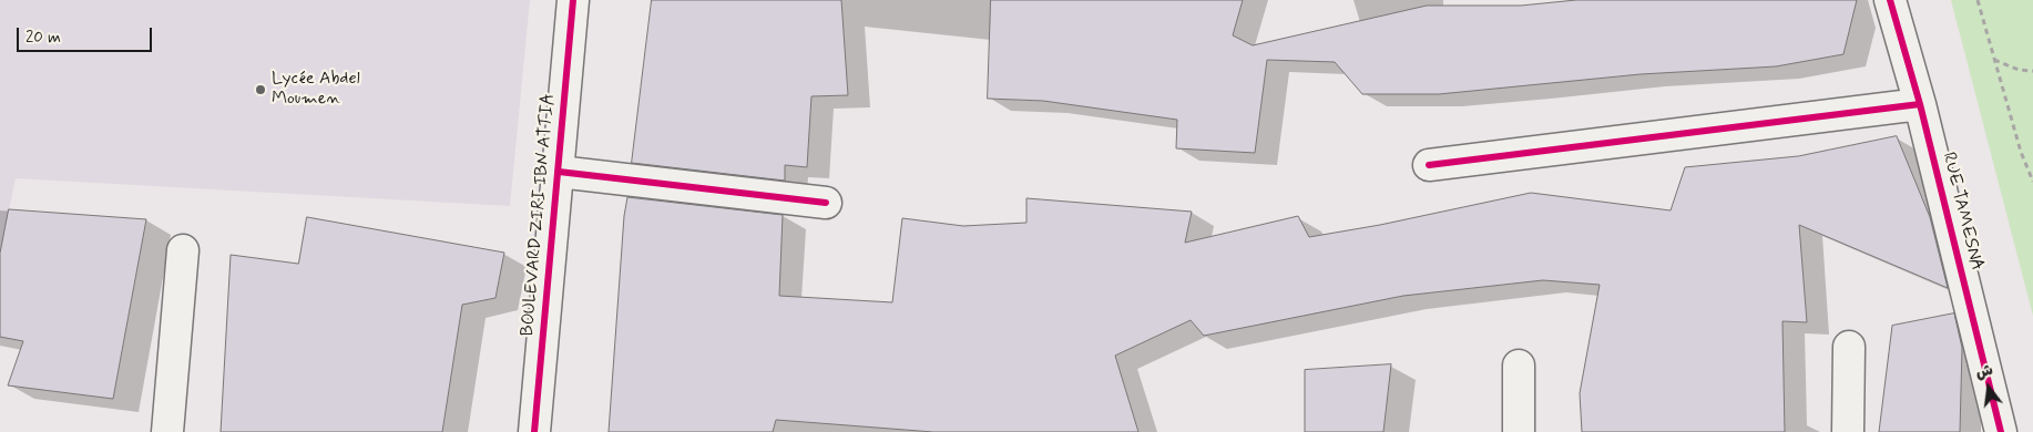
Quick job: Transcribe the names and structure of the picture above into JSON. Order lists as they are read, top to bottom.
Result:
{
  "streets": {
    "street": ["RUE TAMESNA", "BOULEVARD ZIRI IBN ATTIA"]
  },
  "places": ["Lycée Abdel Moumen"],
  "scale_bar": "20 m",
  "north": "top"
}
